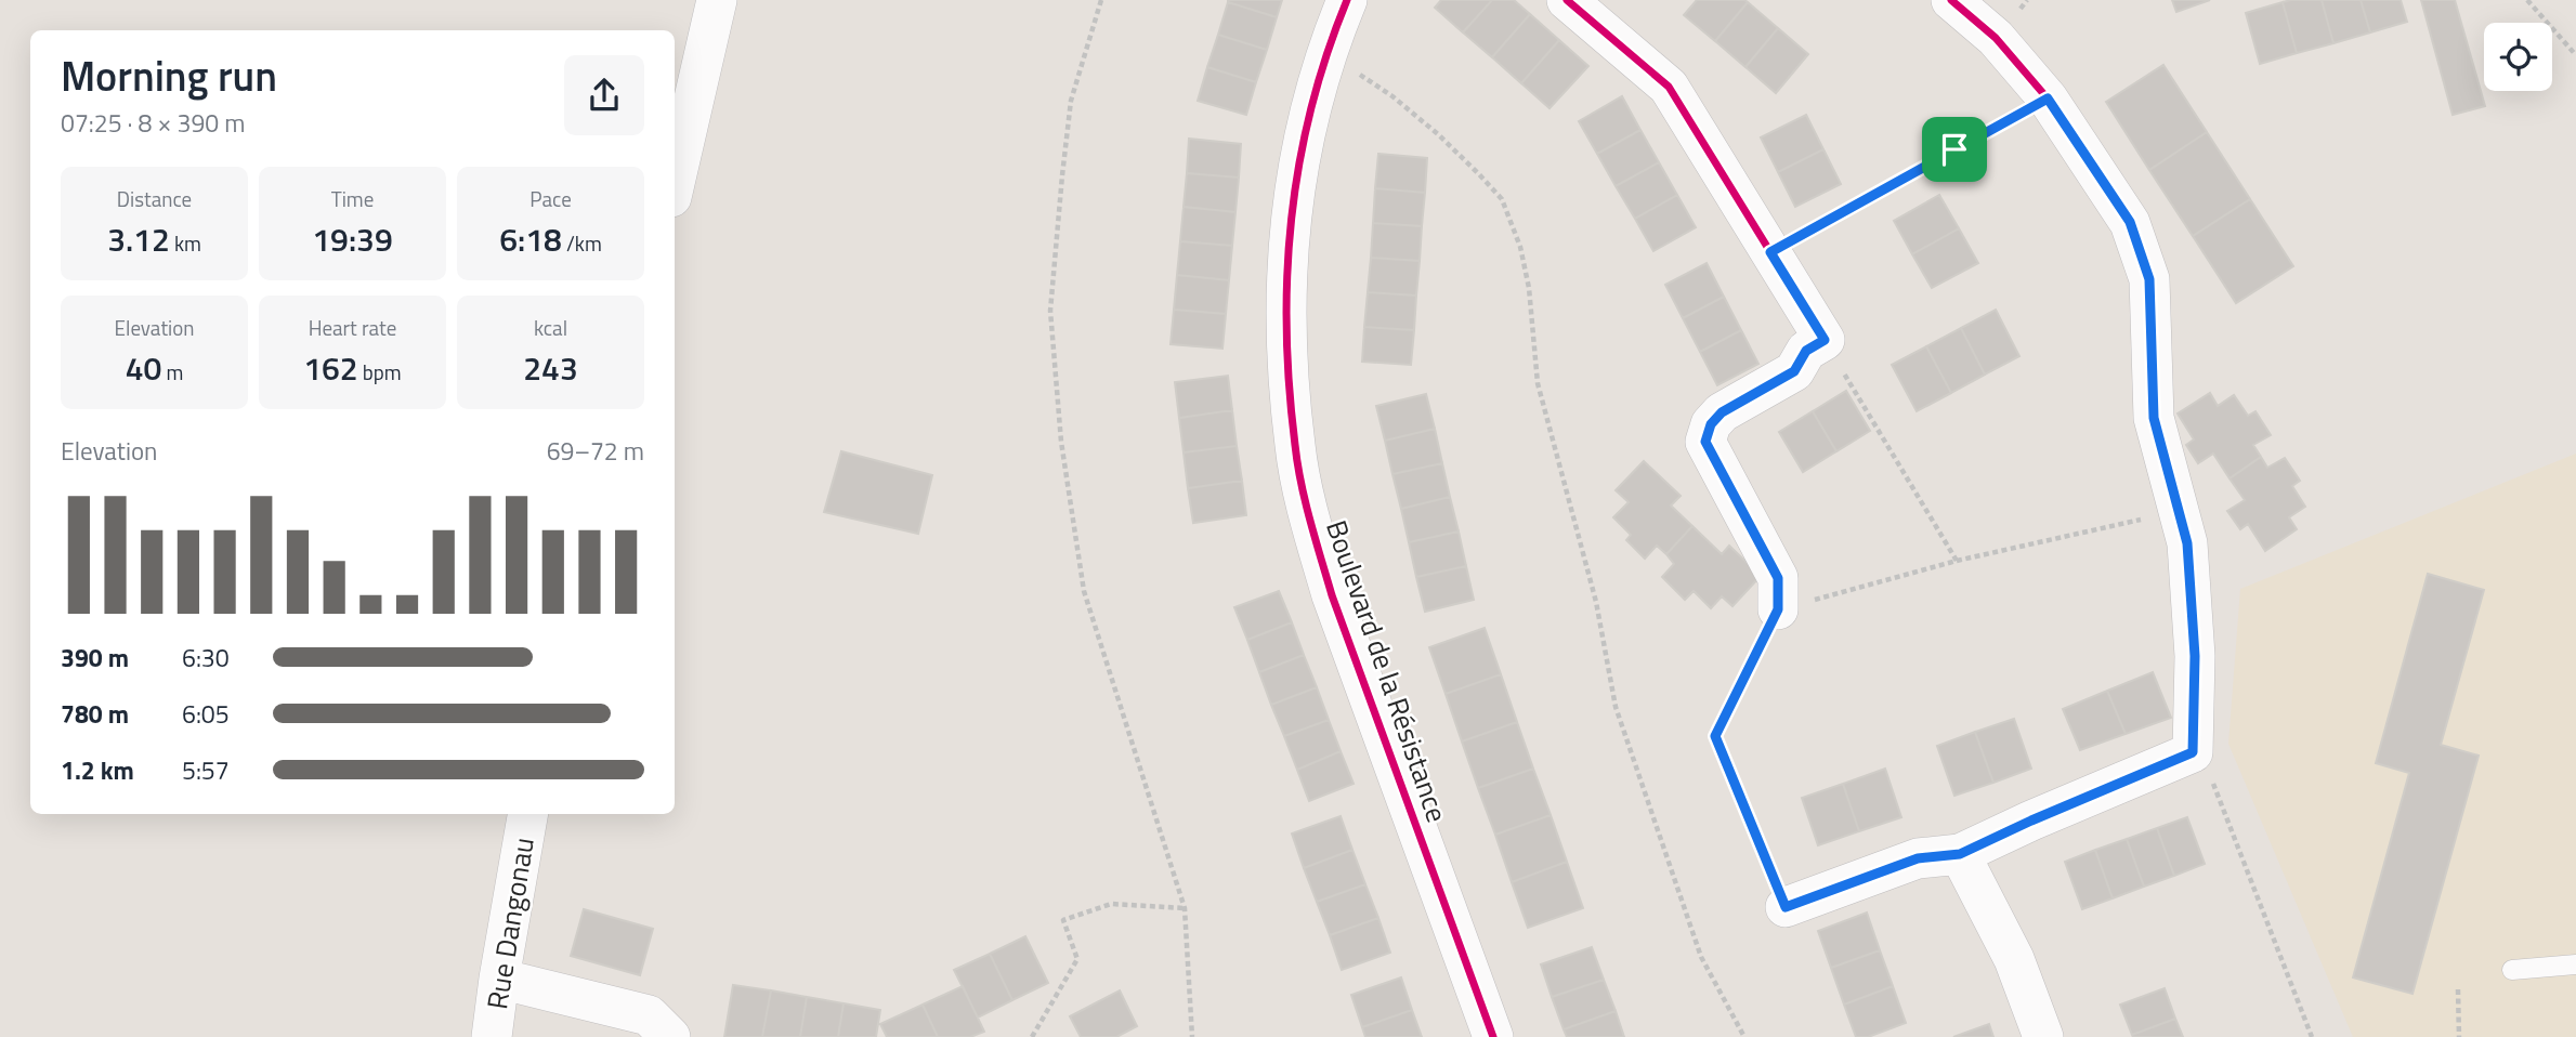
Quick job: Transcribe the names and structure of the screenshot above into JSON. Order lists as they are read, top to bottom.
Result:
{
  "streets": {
    "street": ["Boulevard de la Résistance", "Rue Dangonau"]
  },
  "page": {
    "heading": ["Morning run", "07:25 · 8 × 390 m"],
    "stats": [
      ["Distance", "3.12 km"],
      ["Time", "19:39"],
      ["Pace", "6:18 /km"],
      ["Elevation", "40 m"],
      ["Heart rate", "162 bpm"],
      ["kcal", "243"]
    ],
    "chart": ["Elevation", "69–72 m"],
    "list": [
      {
        "name": "390 m",
        "note": "6:30"
      },
      {
        "name": "780 m",
        "note": "6:05"
      },
      {
        "name": "1.2 km",
        "note": "5:57"
      }
    ]
  }
}
